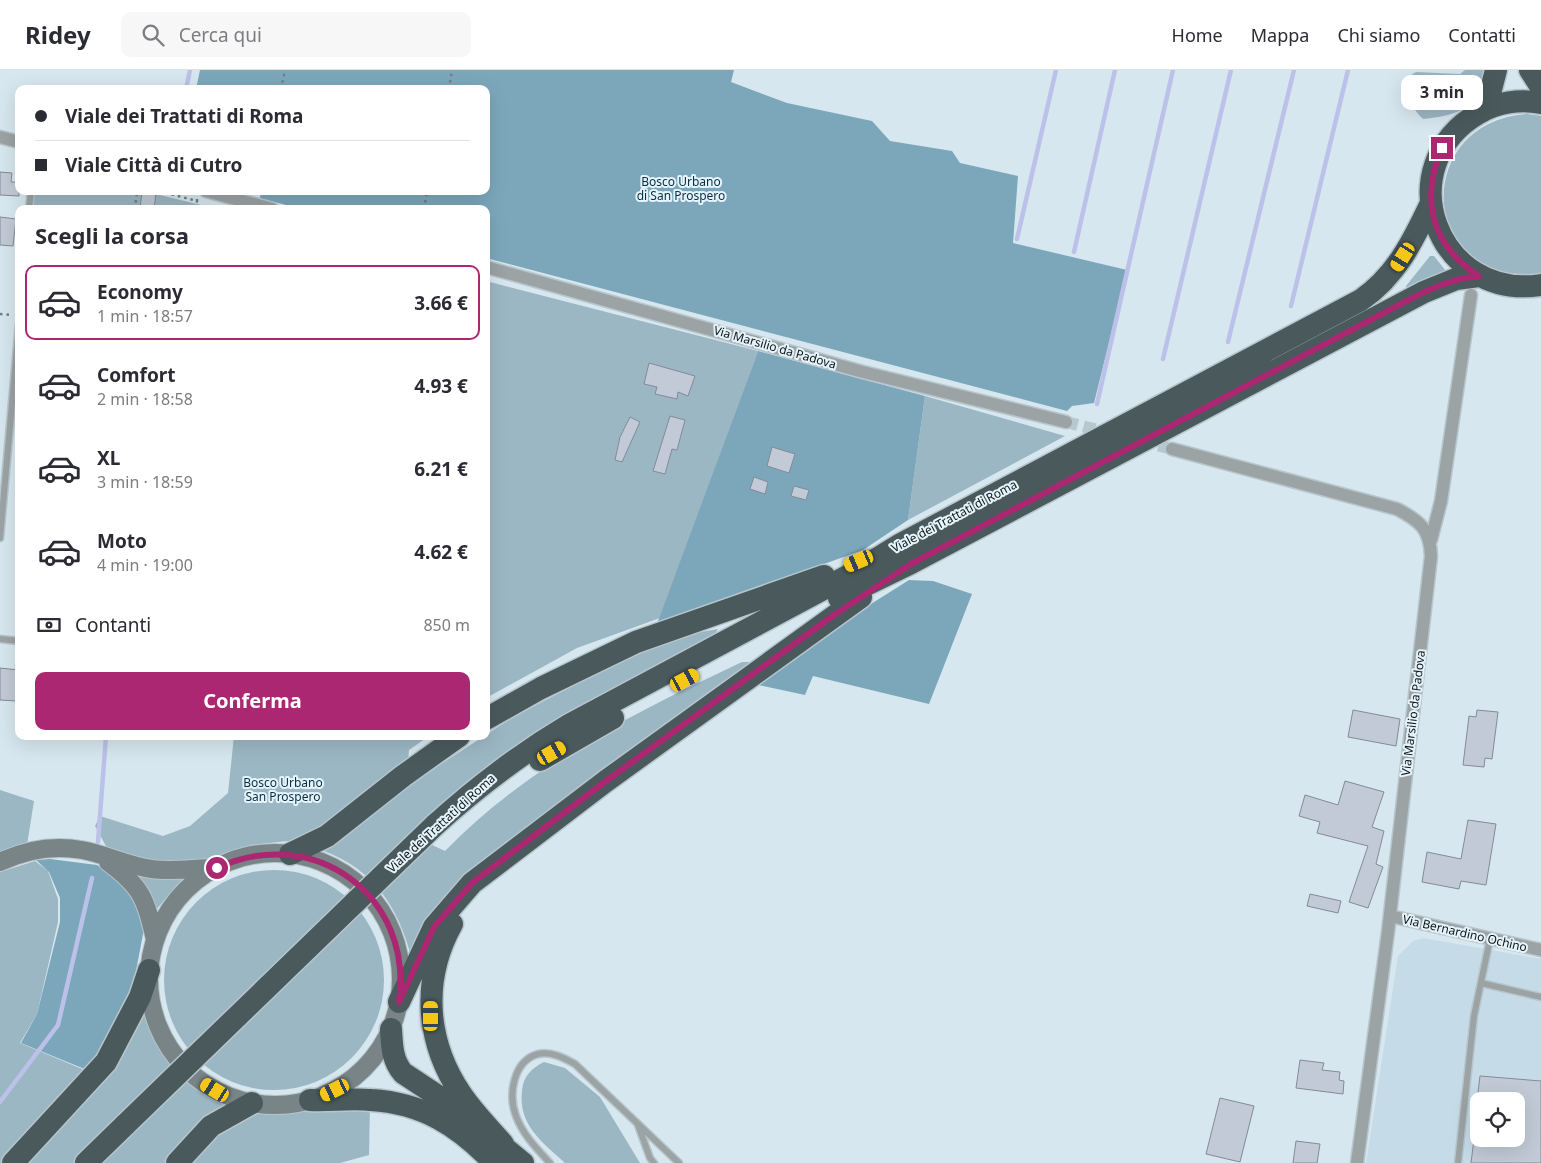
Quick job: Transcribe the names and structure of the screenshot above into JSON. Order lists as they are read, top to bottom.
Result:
{
  "streets": {
    "highway": ["Viale dei Trattati di Roma"],
    "street": ["Via Marsilio da Padova", "Via Bernardino Ochino"]
  },
  "crossings": [
    ["Via Marsilio da Padova", "Viale dei Trattati di Roma"],
    ["Via Marsilio da Padova", "Via Bernardino Ochino"]
  ],
  "parks": ["Bosco Urbano di San Prospero", "Bosco Urbano San Prospero"],
  "page": {
    "header": "Ridey",
    "search": "Cerca qui",
    "nav": [
      "Home",
      "Mappa",
      "Chi siamo",
      "Contatti"
    ],
    "bubble": "3 min",
    "banner": ["Viale dei Trattati di Roma", "Viale Città di Cutro"],
    "heading": "Scegli la corsa",
    "list": [
      {
        "name": "Economy",
        "note": "1 min · 18:57",
        "value": "3.66 €"
      },
      {
        "name": "Comfort",
        "note": "2 min · 18:58",
        "value": "4.93 €"
      },
      {
        "name": "XL",
        "note": "3 min · 18:59",
        "value": "6.21 €"
      },
      {
        "name": "Moto",
        "note": "4 min · 19:00",
        "value": "4.62 €"
      }
    ],
    "pay": ["Contanti", "850 m"],
    "buttons": "Conferma"
  }
}
